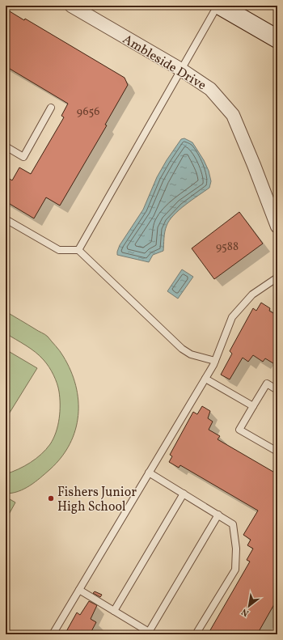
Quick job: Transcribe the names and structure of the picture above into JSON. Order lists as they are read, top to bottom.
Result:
{
  "streets": {
    "street": ["Ambleside Drive"]
  },
  "places": ["Fishers Junior High School"],
  "house_numbers": ["9656", "9588"],
  "north": "bottom left"
}
